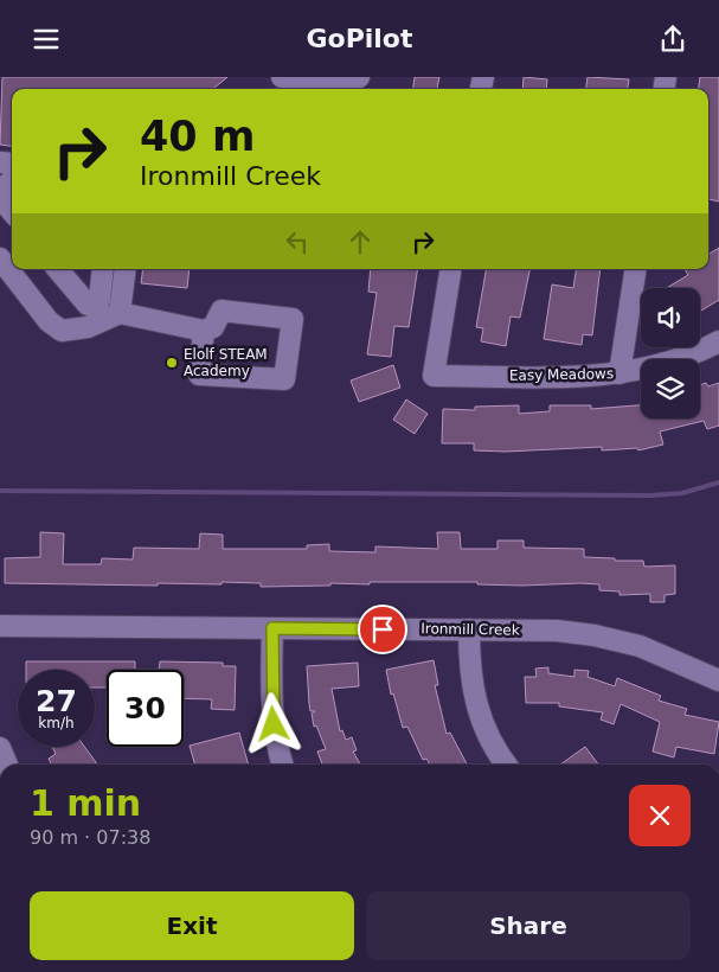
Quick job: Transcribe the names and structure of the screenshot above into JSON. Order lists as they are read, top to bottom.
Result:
{
  "streets": {
    "street": ["Easy Meadows", "Ironmill Creek"]
  },
  "places": ["Elolf STEAM Academy"],
  "page": {
    "header": "GoPilot",
    "turn": ["40 m", "Ironmill Creek"],
    "speed": "27 km/h",
    "limit": "30",
    "heading": ["1 min", "90 m · 07:38"],
    "buttons": ["Exit", "Share"]
  }
}
